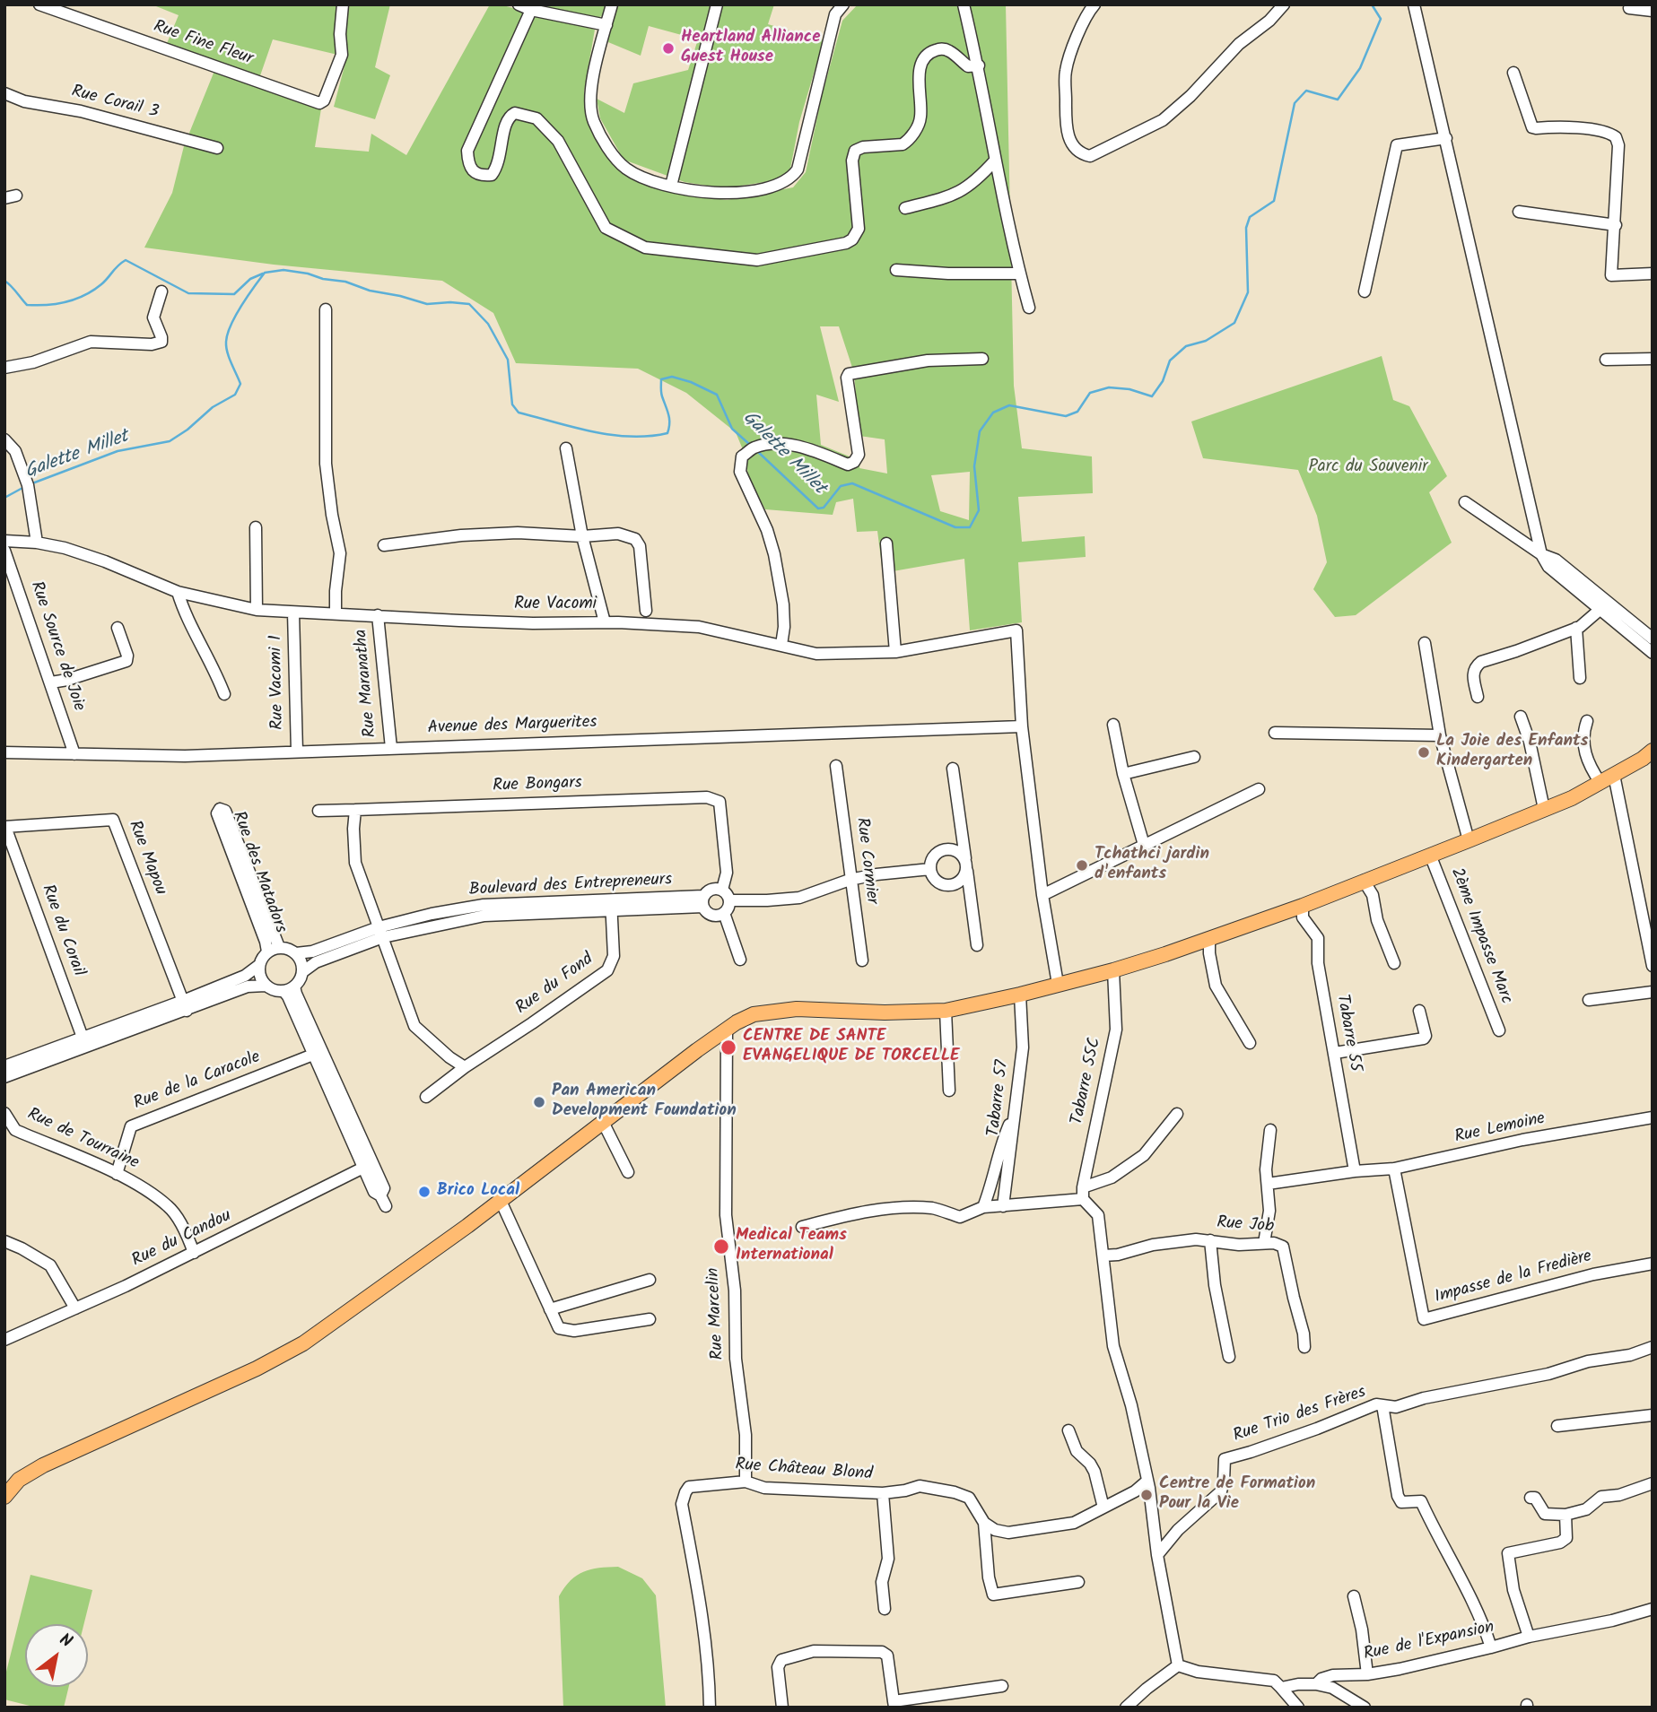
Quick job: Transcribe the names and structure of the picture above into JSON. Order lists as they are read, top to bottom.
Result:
{
  "streets": {
    "street": [
      "Rue Fine Fleur",
      "Rue Corail 3",
      "Rue Vacomi",
      "Rue Source de Joie",
      "Rue Vacomi 1",
      "Rue Maranatha",
      "Avenue des Marguerites",
      "Rue Bongars",
      "Rue Mapou",
      "Rue Cormier",
      "Rue des Matadors",
      "Boulevard des Entrepreneurs",
      "Rue du Corail",
      "2ème Impasse Marc",
      "Rue du Fond",
      "Tabarre 55",
      "Rue de la Caracole",
      "Tabarre 55C",
      "Tabarre 57",
      "Rue Lemoine",
      "Rue de Tourraine",
      "Rue Job",
      "Rue du Candou",
      "Impasse de la Fredière",
      "Rue Marcelin",
      "Rue Trio des Frères",
      "Rue Château Blond",
      "Rue de l'Expansion"
    ]
  },
  "crossings": [
    ["Rue Vacomi", "Rue Vacomi 1"],
    ["Rue Vacomi", "Rue Maranatha"],
    ["Rue Vacomi", "Avenue des Marguerites"],
    ["Rue Source de Joie", "Avenue des Marguerites"],
    ["Rue Vacomi 1", "Avenue des Marguerites"],
    ["Rue Maranatha", "Avenue des Marguerites"],
    ["Rue Bongars", "Boulevard des Entrepreneurs"],
    ["Rue Mapou", "Rue du Corail"],
    ["Rue des Matadors", "Boulevard des Entrepreneurs"],
    ["Boulevard des Entrepreneurs", "Rue du Fond"],
    ["Tabarre 55", "Rue Lemoine"],
    ["Rue de la Caracole", "Rue de Tourraine"],
    ["Rue Lemoine", "Impasse de la Fredière"],
    ["Rue de Tourraine", "Rue du Candou"],
    ["Rue Marcelin", "Rue Château Blond"]
  ],
  "water": ["Galette Millet"],
  "parks": ["Parc du Souvenir"],
  "places": [
    "Heartland Alliance Guest House",
    "La Joie des Enfants Kindergarten",
    "Tchathci jardin d'enfants",
    "CENTRE DE SANTE EVANGELIQUE DE TORCELLE",
    "Pan American Development Foundation",
    "Brico Local",
    "Medical Teams International",
    "Centre de Formation Pour la Vie"
  ],
  "north": "top right"
}
